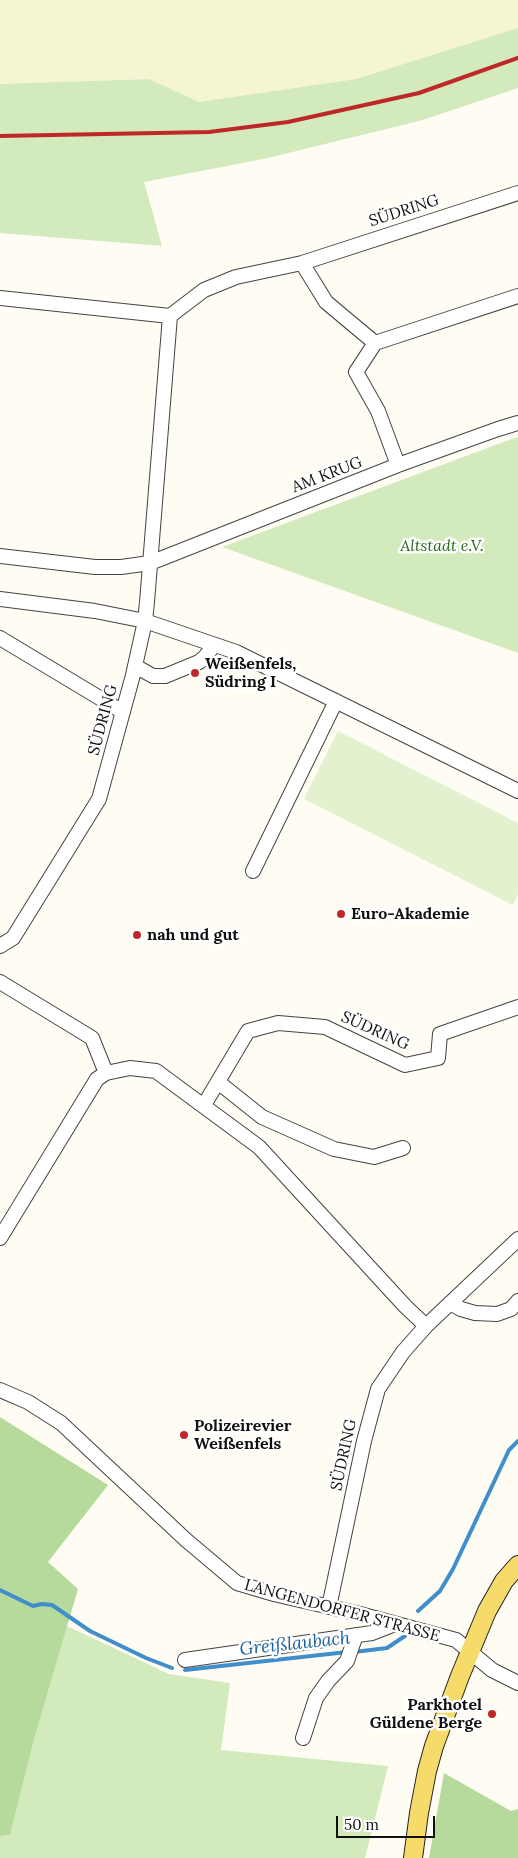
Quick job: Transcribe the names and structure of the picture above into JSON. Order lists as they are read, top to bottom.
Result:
{
  "streets": {
    "street": ["SÜDRING", "AM KRUG", "LANGENDORFER STRASSE"]
  },
  "crossings": [
    ["SÜDRING", "AM KRUG"],
    ["SÜDRING", "LANGENDORFER STRASSE"]
  ],
  "water": ["Greißlaubach"],
  "parks": ["Altstadt e.V."],
  "places": [
    "Weißenfels, Südring I",
    "Euro-Akademie",
    "nah und gut",
    "Polizeirevier Weißenfels",
    "Parkhotel Güldene Berge"
  ],
  "scale_bar": "50 m"
}
